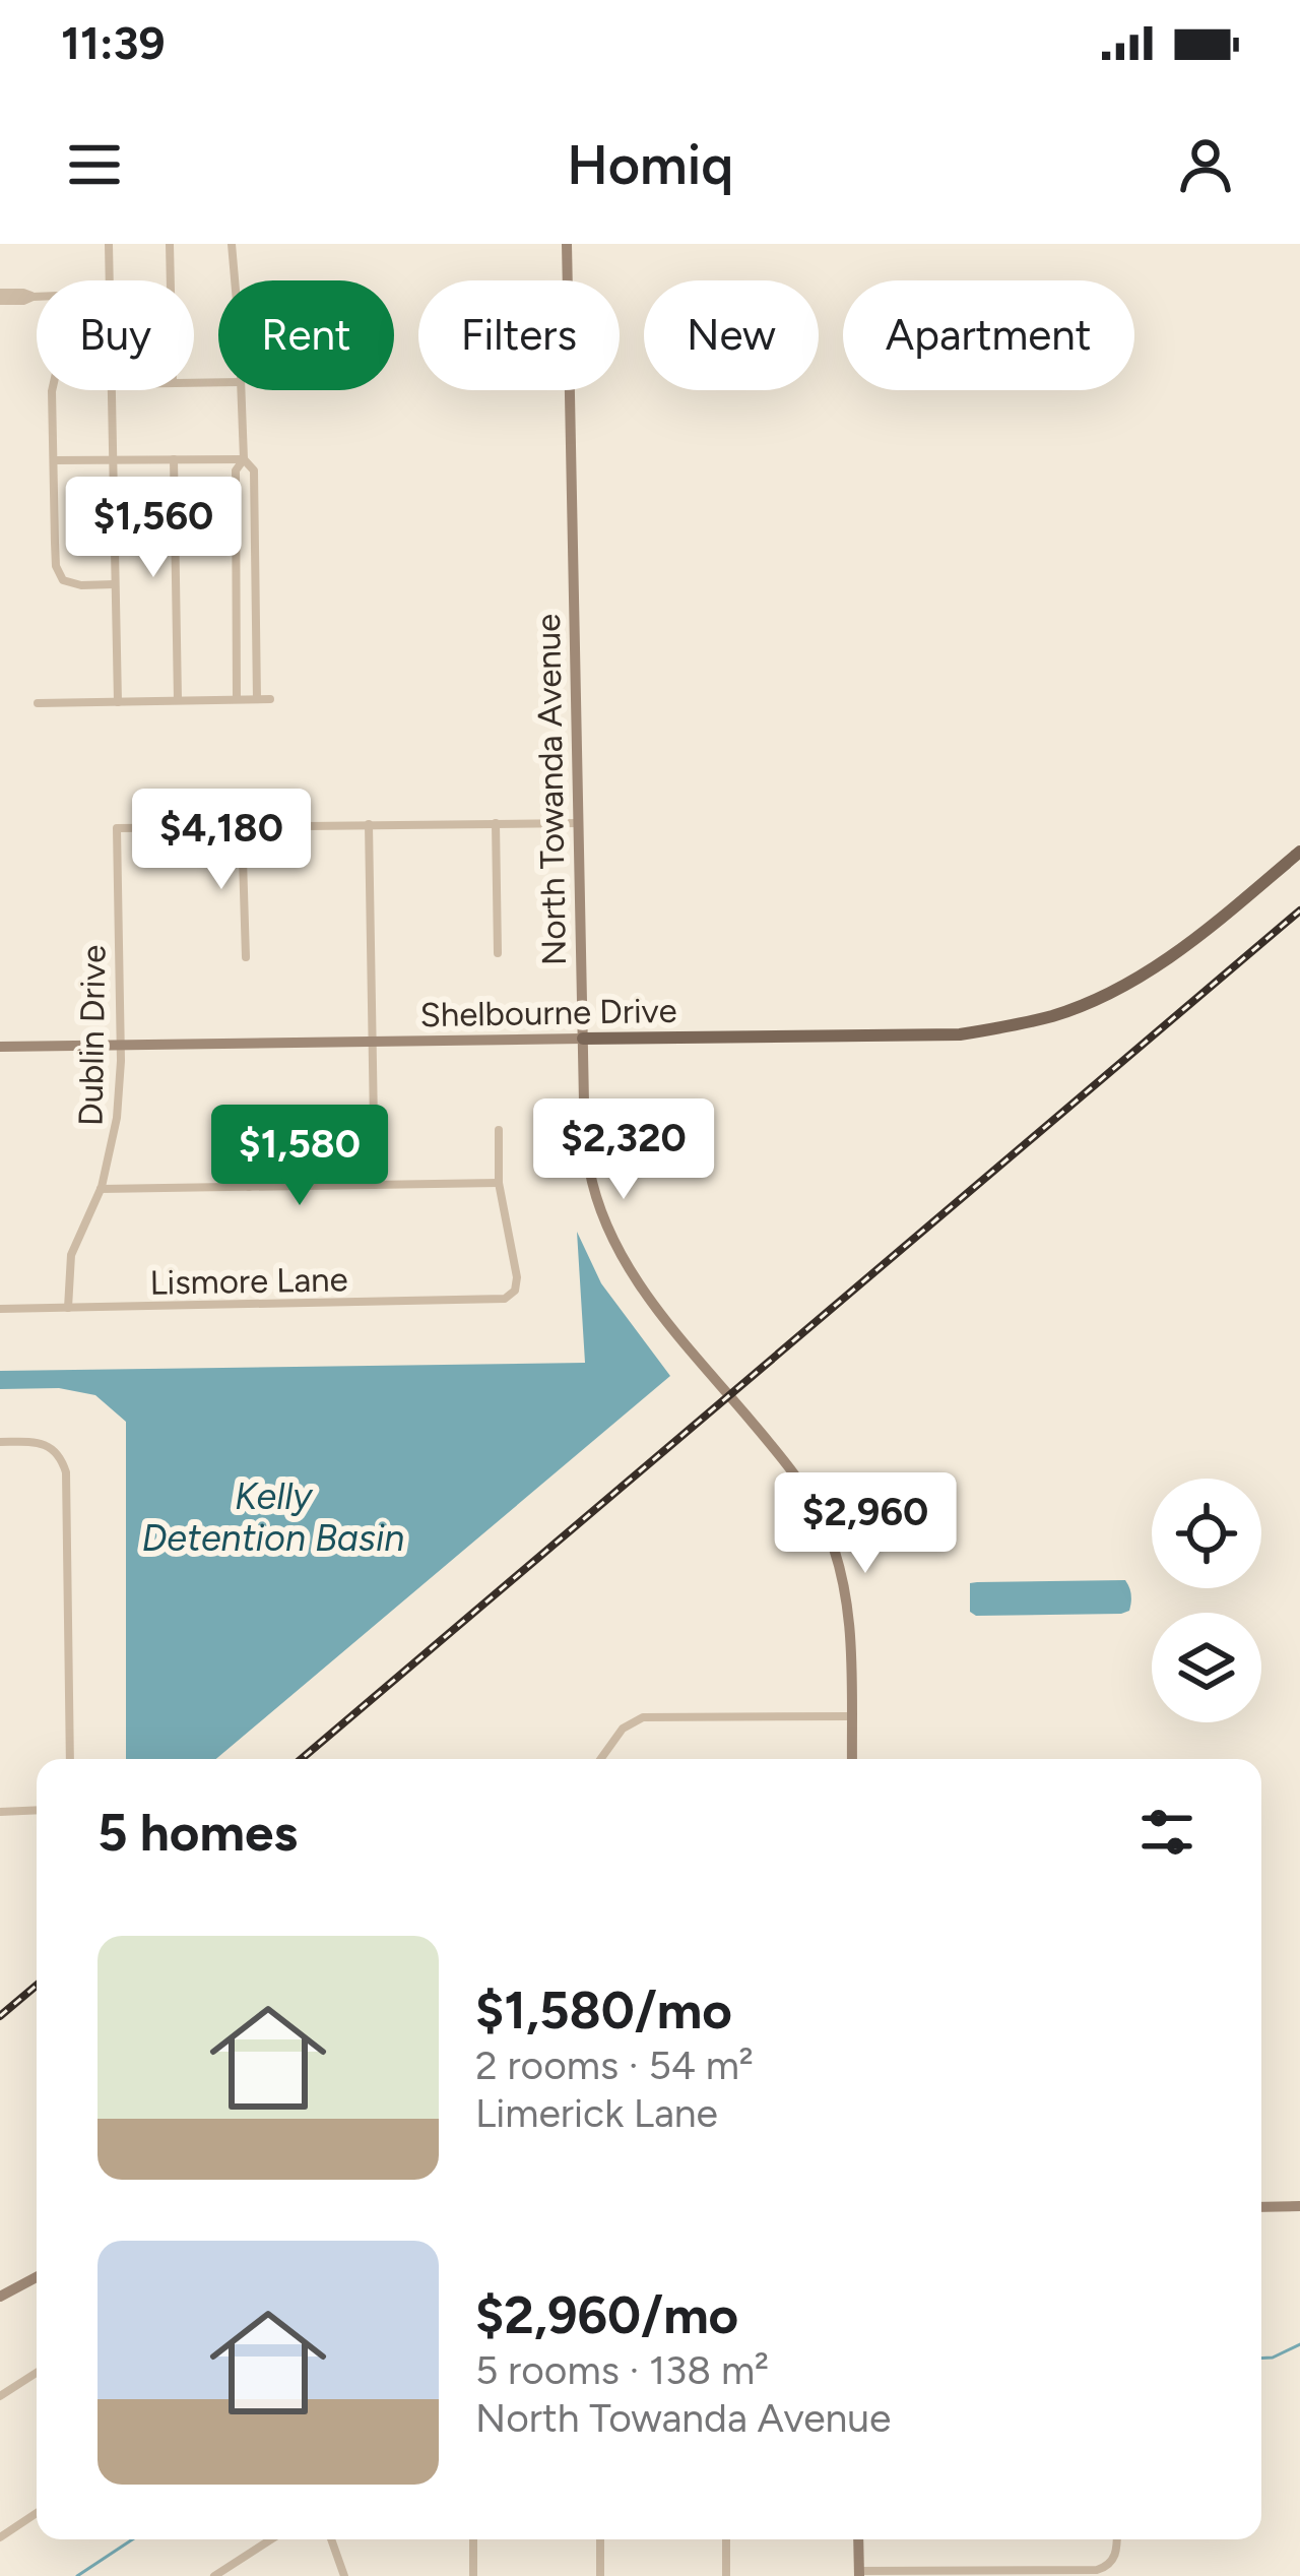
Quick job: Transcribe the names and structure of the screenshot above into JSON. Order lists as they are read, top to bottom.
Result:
{
  "streets": {
    "main road": ["North Towanda Avenue", "Shelbourne Drive"],
    "street": ["Dublin Drive", "Lismore Lane"]
  },
  "crossings": [
    ["North Towanda Avenue", "Shelbourne Drive"],
    ["Shelbourne Drive", "Dublin Drive"],
    ["Dublin Drive", "Lismore Lane"]
  ],
  "water": ["Kelly Detention Basin"],
  "page": {
    "status": "11:39",
    "header": "Homiq",
    "chip": [
      "Buy",
      "Rent",
      "Filters",
      "New",
      "Apartment"
    ],
    "price": [
      "$1,560",
      "$4,180",
      "$2,320",
      "$1,580",
      "$2,960"
    ],
    "heading": "5 homes",
    "list": [
      {
        "name": "$1,580/mo",
        "note": "2 rooms · 54 m² · Limerick Lane"
      },
      {
        "name": "$2,960/mo",
        "note": "5 rooms · 138 m² · North Towanda Avenue"
      }
    ]
  }
}
